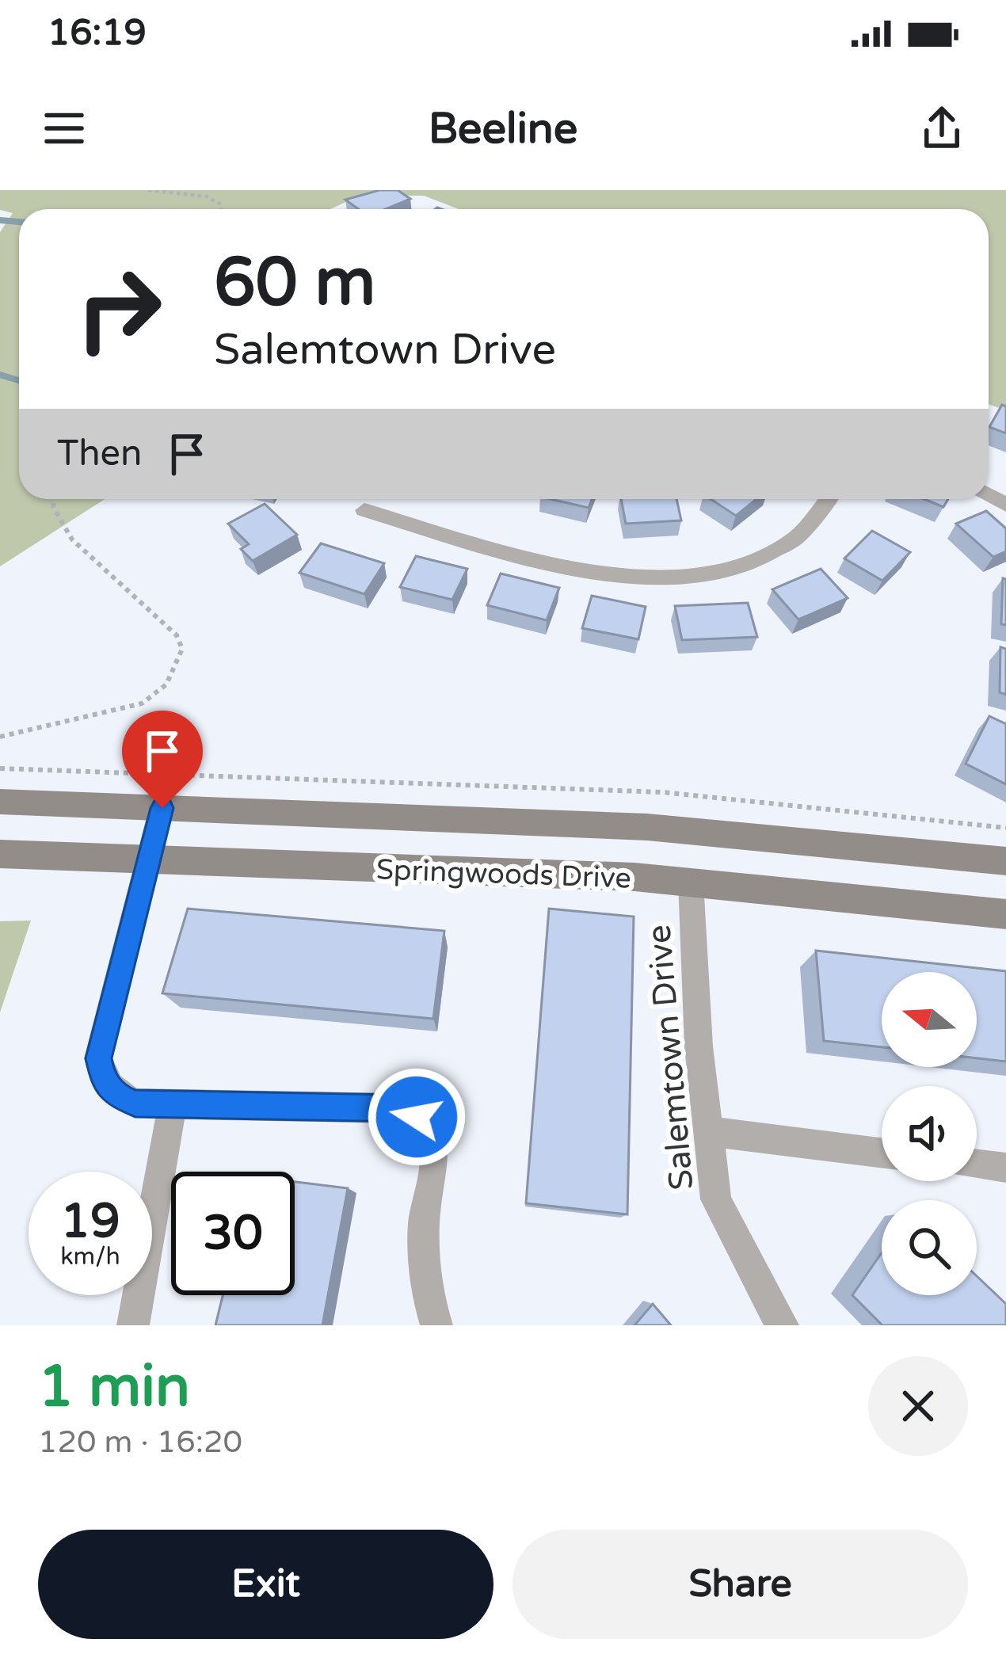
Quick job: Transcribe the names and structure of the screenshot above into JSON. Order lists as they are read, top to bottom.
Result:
{
  "streets": {
    "street": ["Springwoods Drive", "Salemtown Drive"]
  },
  "crossings": [
    ["Springwoods Drive", "Salemtown Drive"]
  ],
  "north": "left",
  "page": {
    "status": "16:19",
    "header": "Beeline",
    "turn": ["60 m", "Salemtown Drive"],
    "then": "Then",
    "speed": "19 km/h",
    "limit": "30",
    "heading": ["1 min", "120 m · 16:20"],
    "buttons": ["Exit", "Share"]
  }
}
